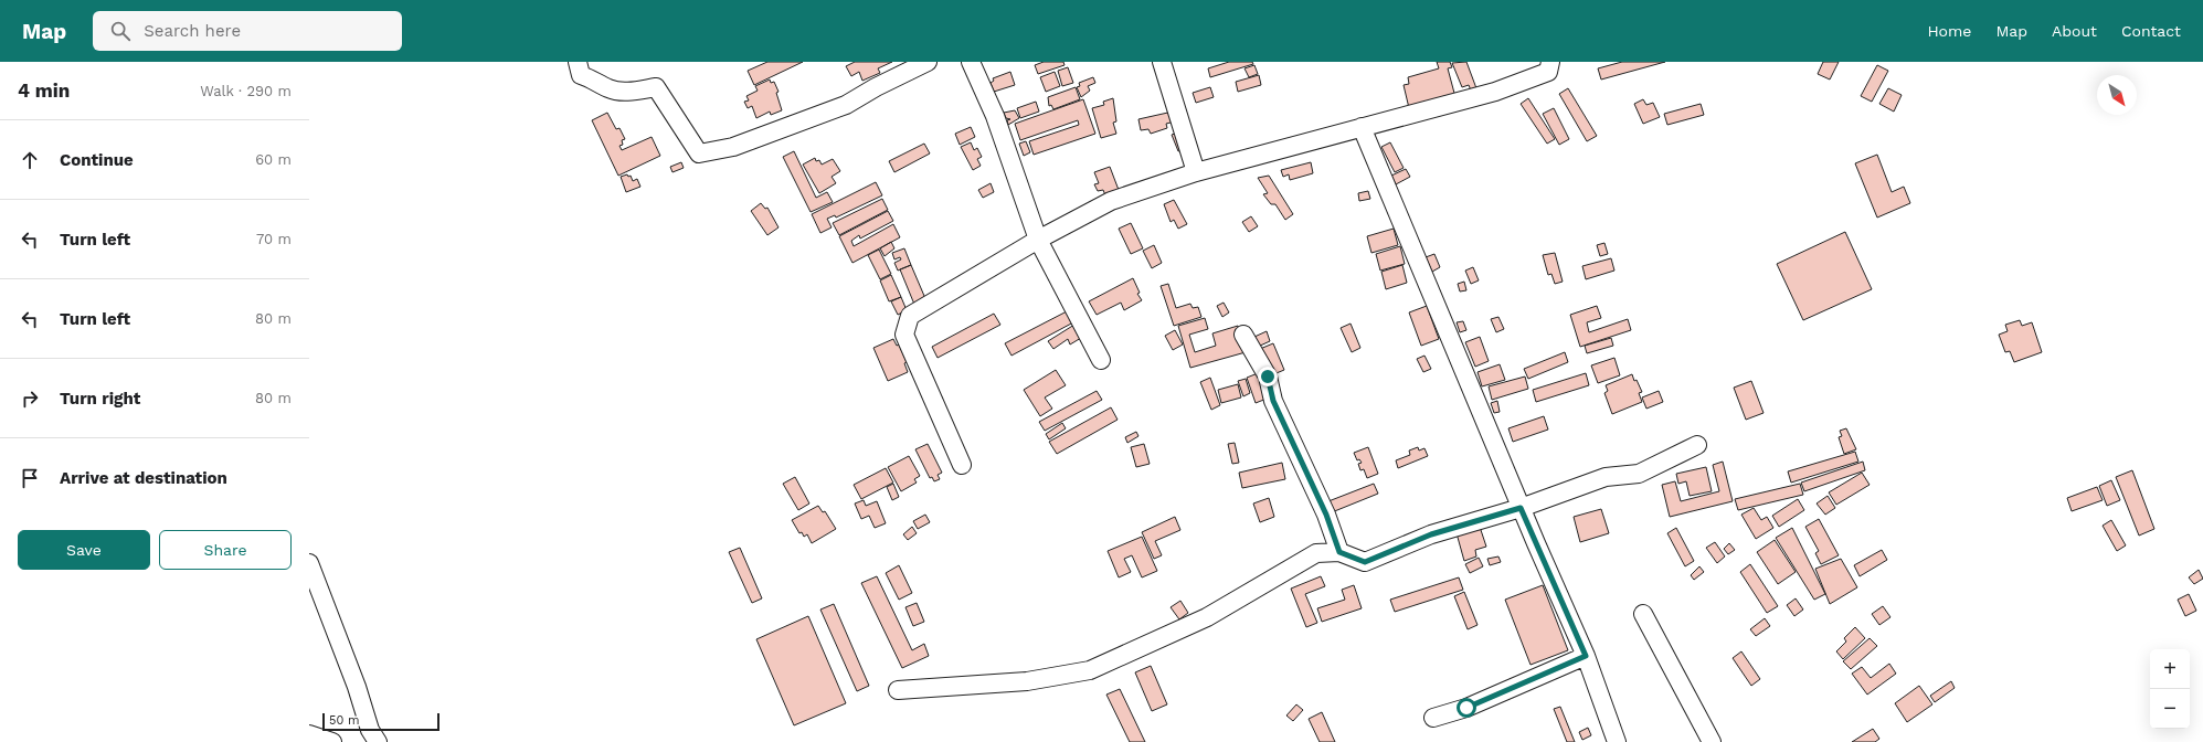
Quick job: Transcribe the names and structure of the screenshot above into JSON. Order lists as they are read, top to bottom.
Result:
{
  "scale_bar": "50 m",
  "north": "bottom right",
  "page": {
    "header": "Map",
    "search": "Search here",
    "nav": [
      "Home",
      "Map",
      "About",
      "Contact"
    ],
    "heading": ["4 min", "Walk · 290 m"],
    "list": [
      ["Continue", "60 m"],
      ["Turn left", "70 m"],
      ["Turn left", "80 m"],
      ["Turn right", "80 m"],
      "Arrive at destination"
    ],
    "buttons": ["Save", "Share"],
    "map_buttons": ["+", "−"],
    "scale": "50 m"
  }
}
